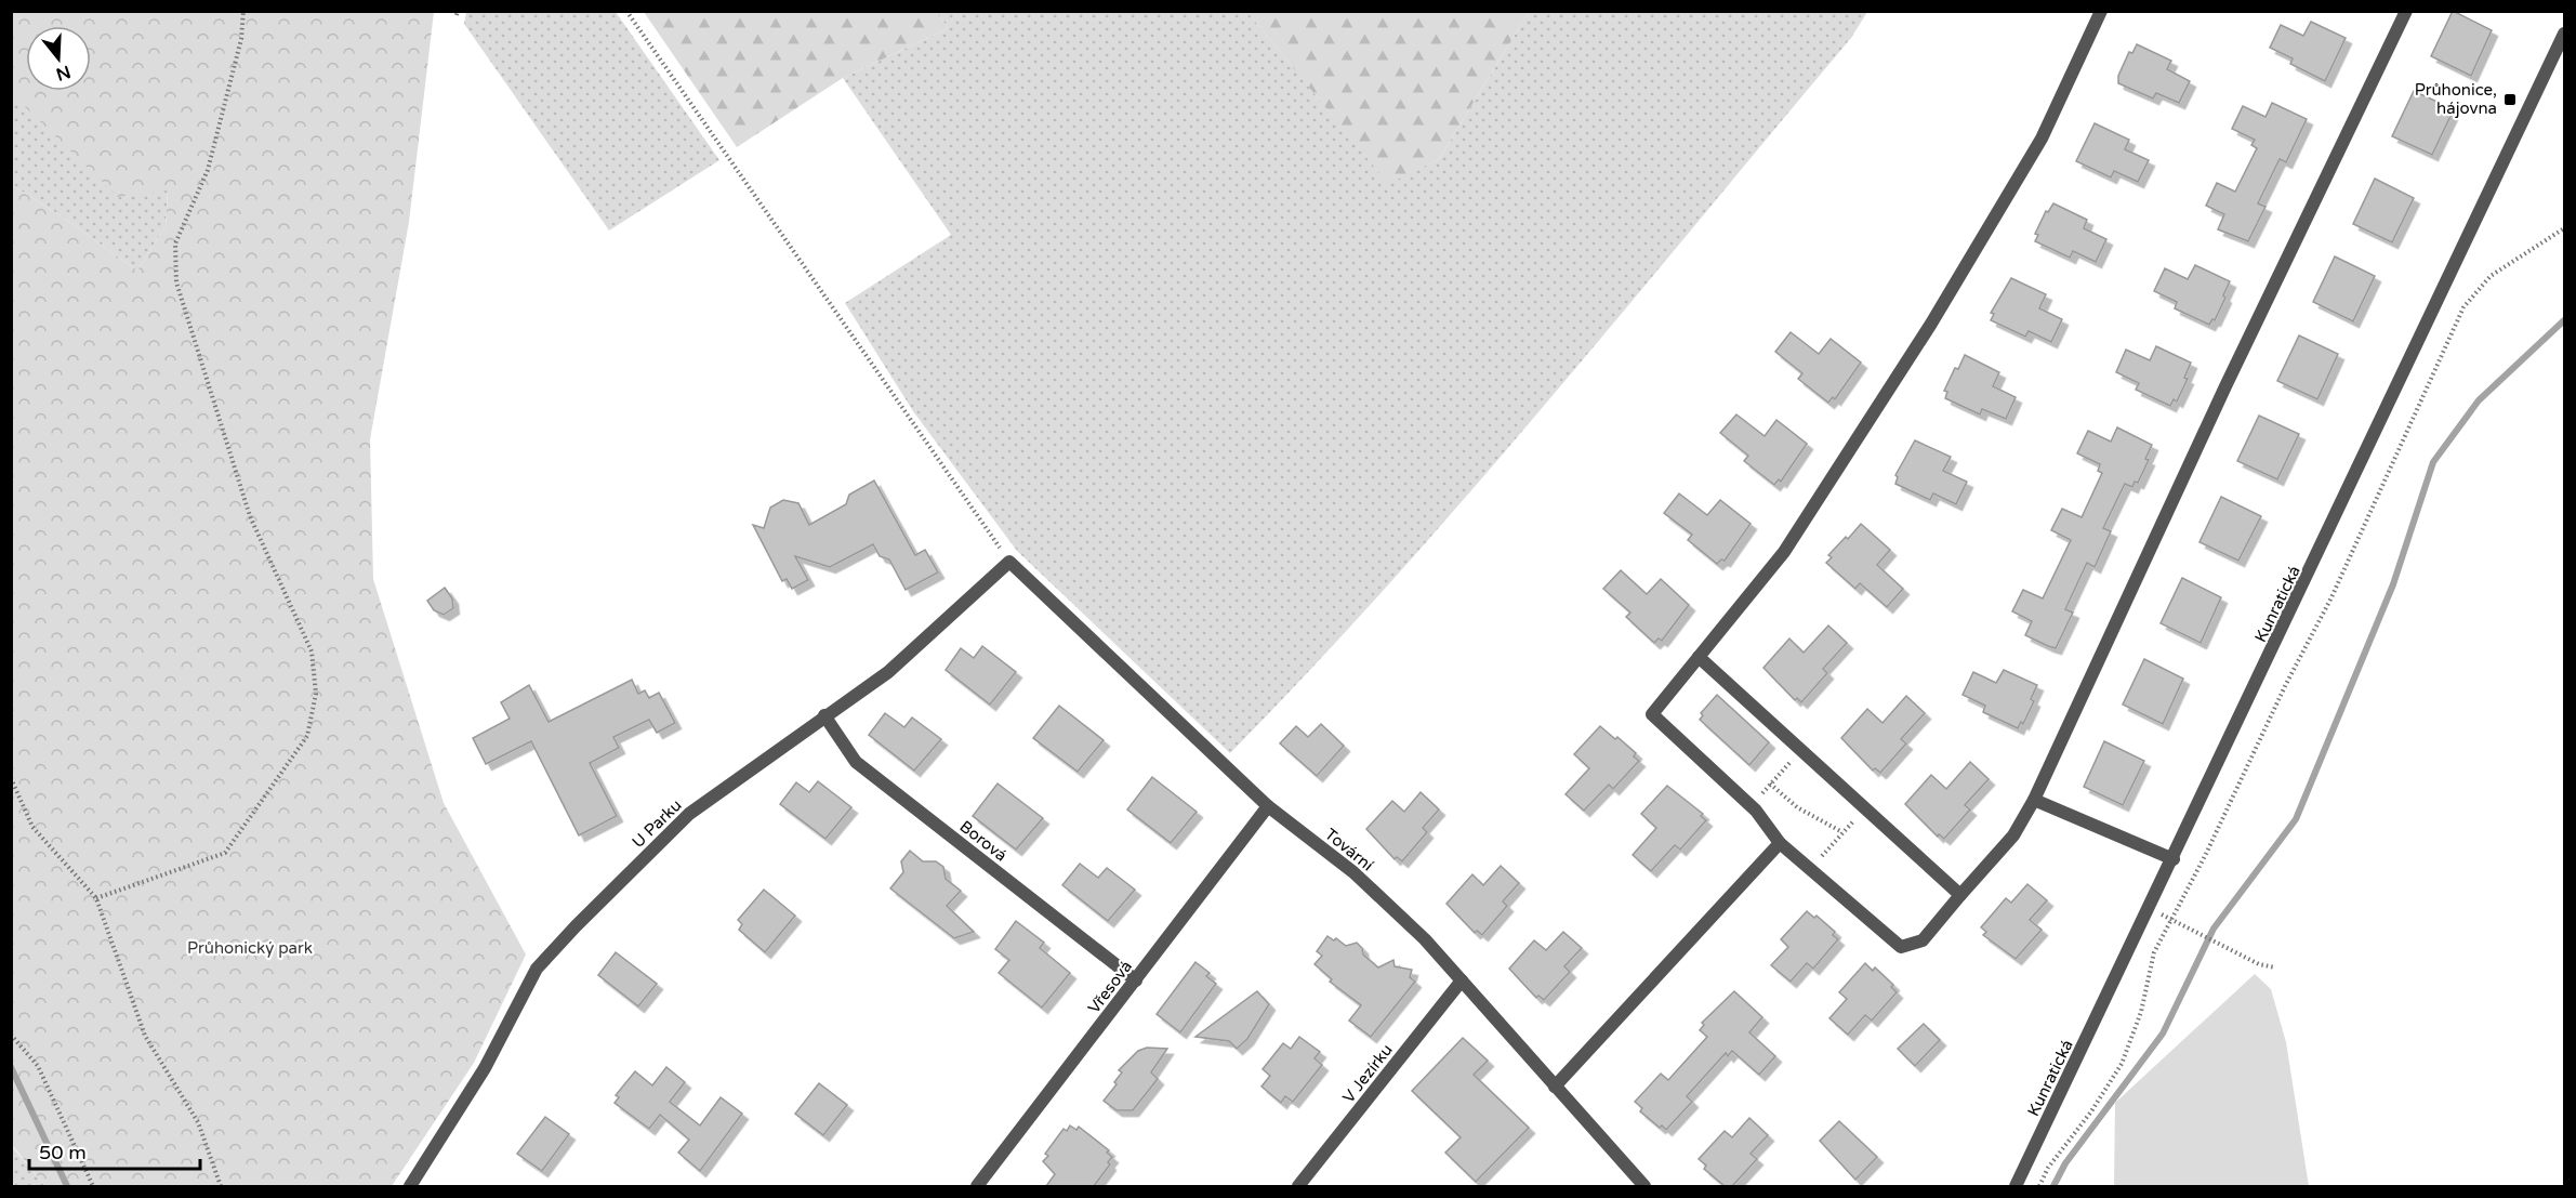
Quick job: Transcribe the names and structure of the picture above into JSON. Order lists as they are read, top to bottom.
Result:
{
  "streets": {
    "street": [
      "Kunratická",
      "U Parku",
      "Borová",
      "Tovární",
      "Vřesová",
      "V Jezírku"
    ]
  },
  "crossings": [
    ["U Parku", "Borová"],
    ["U Parku", "Tovární"],
    ["Borová", "Vřesová"],
    ["Tovární", "Vřesová"],
    ["Tovární", "V Jezírku"]
  ],
  "parks": ["Průhonický park"],
  "places": {
    "transit": ["Průhonice, hájovna"]
  },
  "scale_bar": "50 m",
  "north": "bottom"
}
